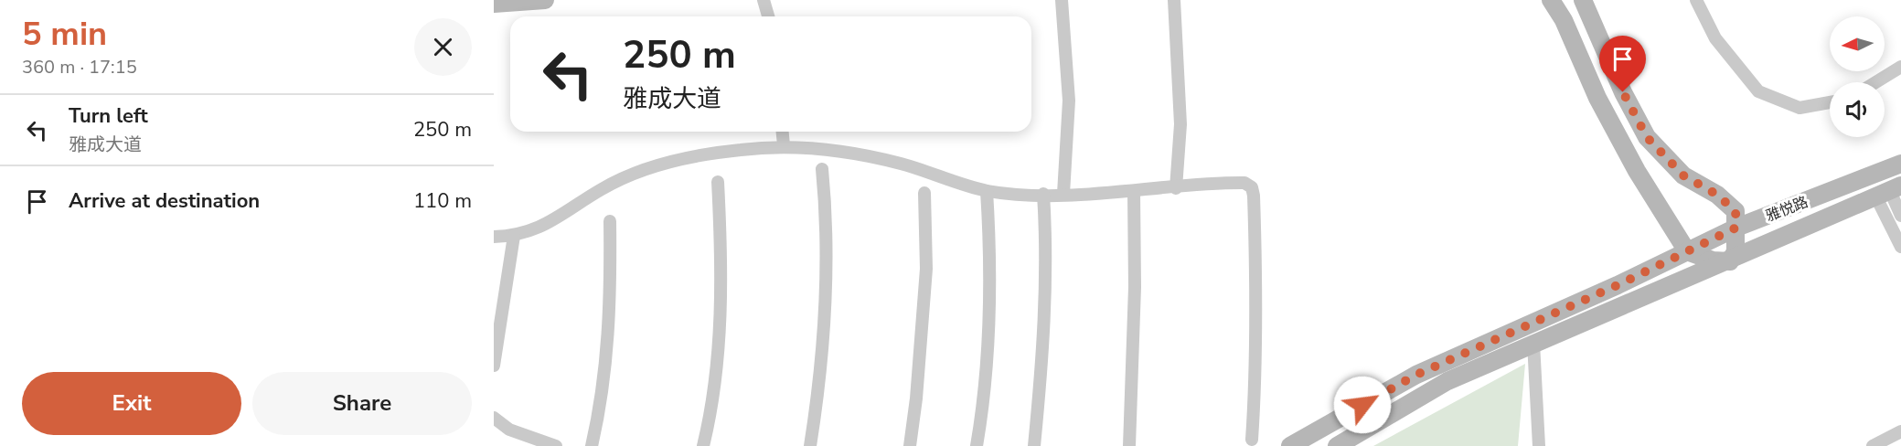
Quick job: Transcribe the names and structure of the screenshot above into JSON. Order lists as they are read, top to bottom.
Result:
{
  "streets": {
    "street": ["雅悦路"]
  },
  "north": "left",
  "page": {
    "heading": ["5 min", "360 m · 17:15"],
    "turn": ["250 m", "雅成大道"],
    "list": [
      {
        "name": "Turn left",
        "note": "雅成大道",
        "value": "250 m"
      },
      {
        "name": "Arrive at destination",
        "value": "110 m"
      }
    ],
    "buttons": ["Exit", "Share"]
  }
}
